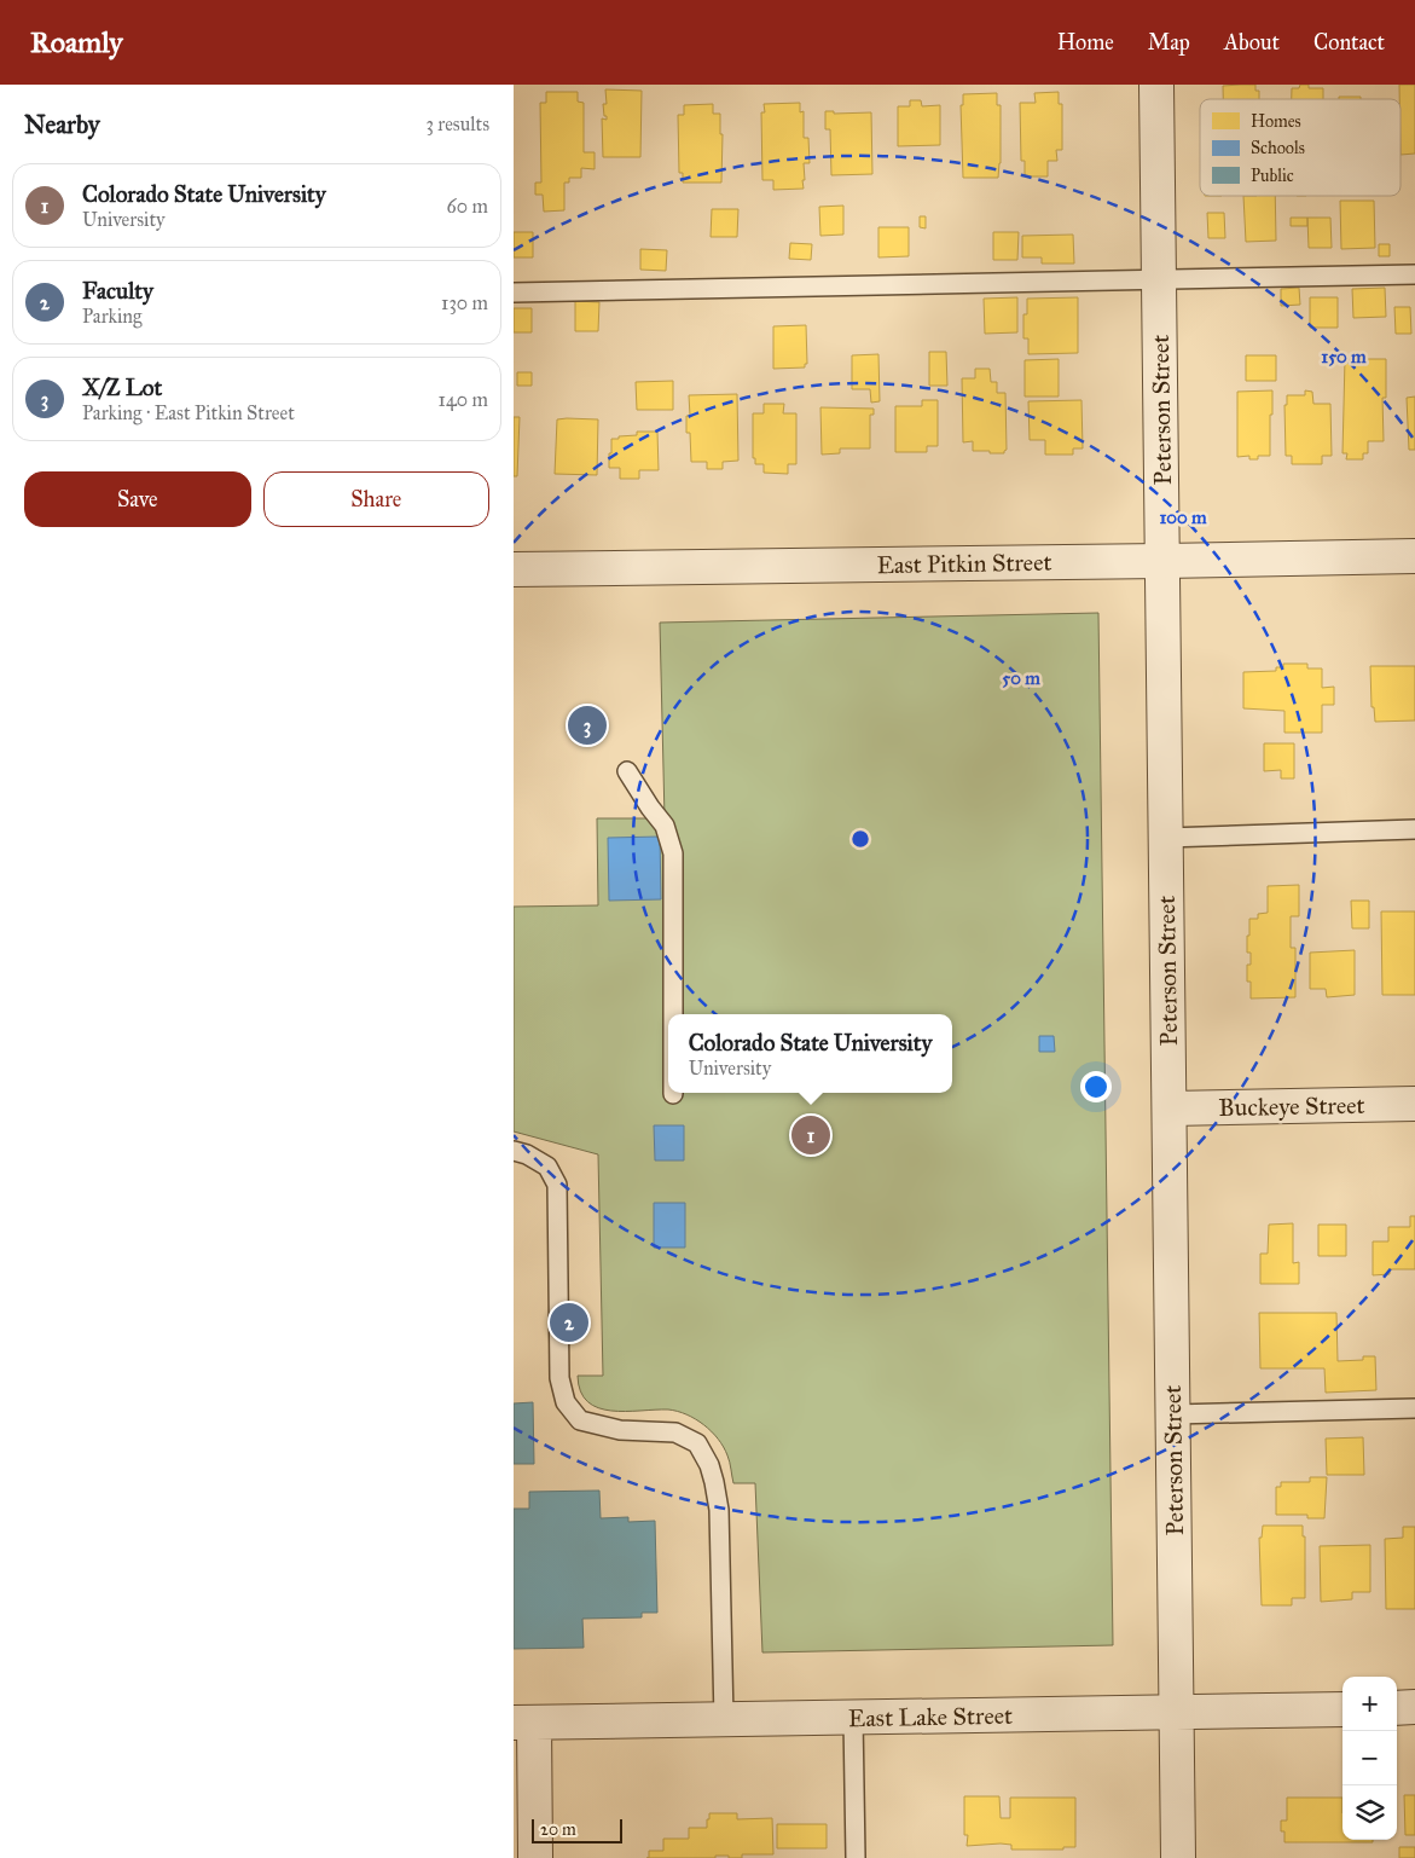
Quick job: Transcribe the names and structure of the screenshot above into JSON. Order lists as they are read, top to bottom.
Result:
{
  "streets": {
    "street": [
      "Peterson Street",
      "East Pitkin Street",
      "Buckeye Street",
      "East Lake Street"
    ]
  },
  "crossings": [
    ["Peterson Street", "East Pitkin Street"],
    ["Peterson Street", "Buckeye Street"],
    ["Peterson Street", "East Lake Street"]
  ],
  "legend": ["Homes", "Schools", "Public"],
  "scale_bar": "20 m",
  "page": {
    "header": "Roamly",
    "nav": [
      "Home",
      "Map",
      "About",
      "Contact"
    ],
    "heading": ["Nearby", "3 results"],
    "list": [
      {
        "mark": "1",
        "name": "Colorado State University",
        "note": "University",
        "value": "60 m"
      },
      {
        "mark": "2",
        "name": "Faculty",
        "note": "Parking",
        "value": "130 m"
      },
      {
        "mark": "3",
        "name": "X/Z Lot",
        "note": "Parking · East Pitkin Street",
        "value": "140 m"
      }
    ],
    "buttons": ["Save", "Share"],
    "pins": ["3", "1", "2"],
    "popup": ["Colorado State University", "University"],
    "map_buttons": ["+", "−"],
    "scale": "20 m"
  },
  "rings": ["150 m", "100 m", "50 m"]
}
